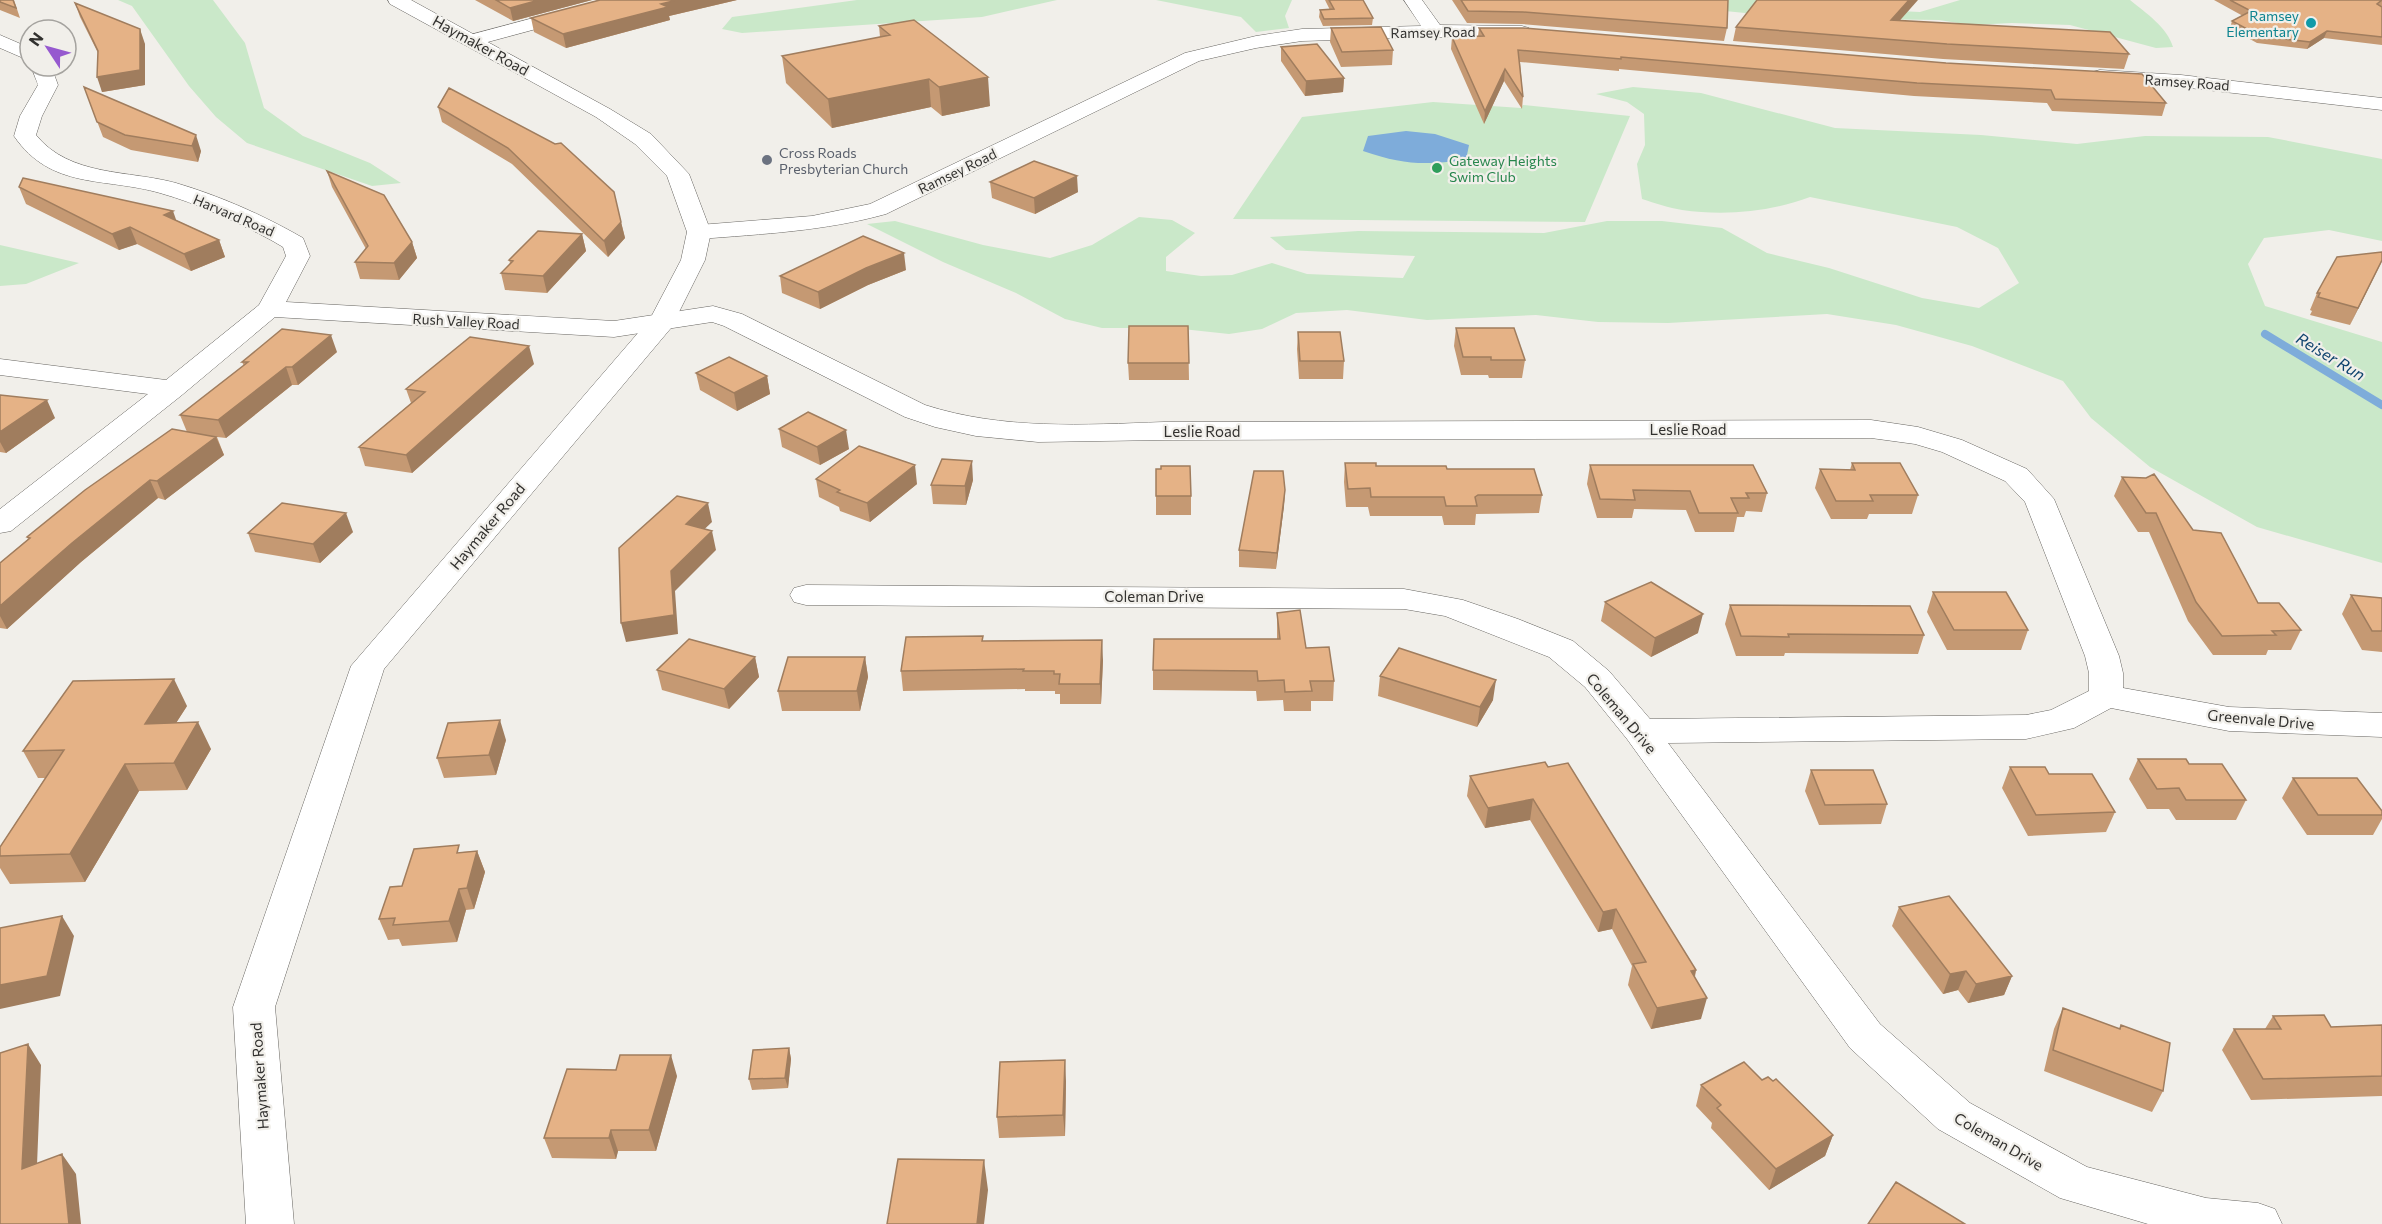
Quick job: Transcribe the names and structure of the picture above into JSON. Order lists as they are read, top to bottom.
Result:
{
  "streets": {
    "street": [
      "Ramsey Road",
      "Haymaker Road",
      "Harvard Road",
      "Rush Valley Road",
      "Leslie Road",
      "Coleman Drive",
      "Greenvale Drive"
    ]
  },
  "crossings": [
    ["Ramsey Road", "Haymaker Road"],
    ["Haymaker Road", "Rush Valley Road"],
    ["Haymaker Road", "Leslie Road"],
    ["Harvard Road", "Rush Valley Road"],
    ["Rush Valley Road", "Leslie Road"],
    ["Leslie Road", "Greenvale Drive"]
  ],
  "water": ["Reiser Run"],
  "places": ["Ramsey Elementary", "Cross Roads Presbyterian Church", "Gateway Heights Swim Club"],
  "north": "top left"
}
